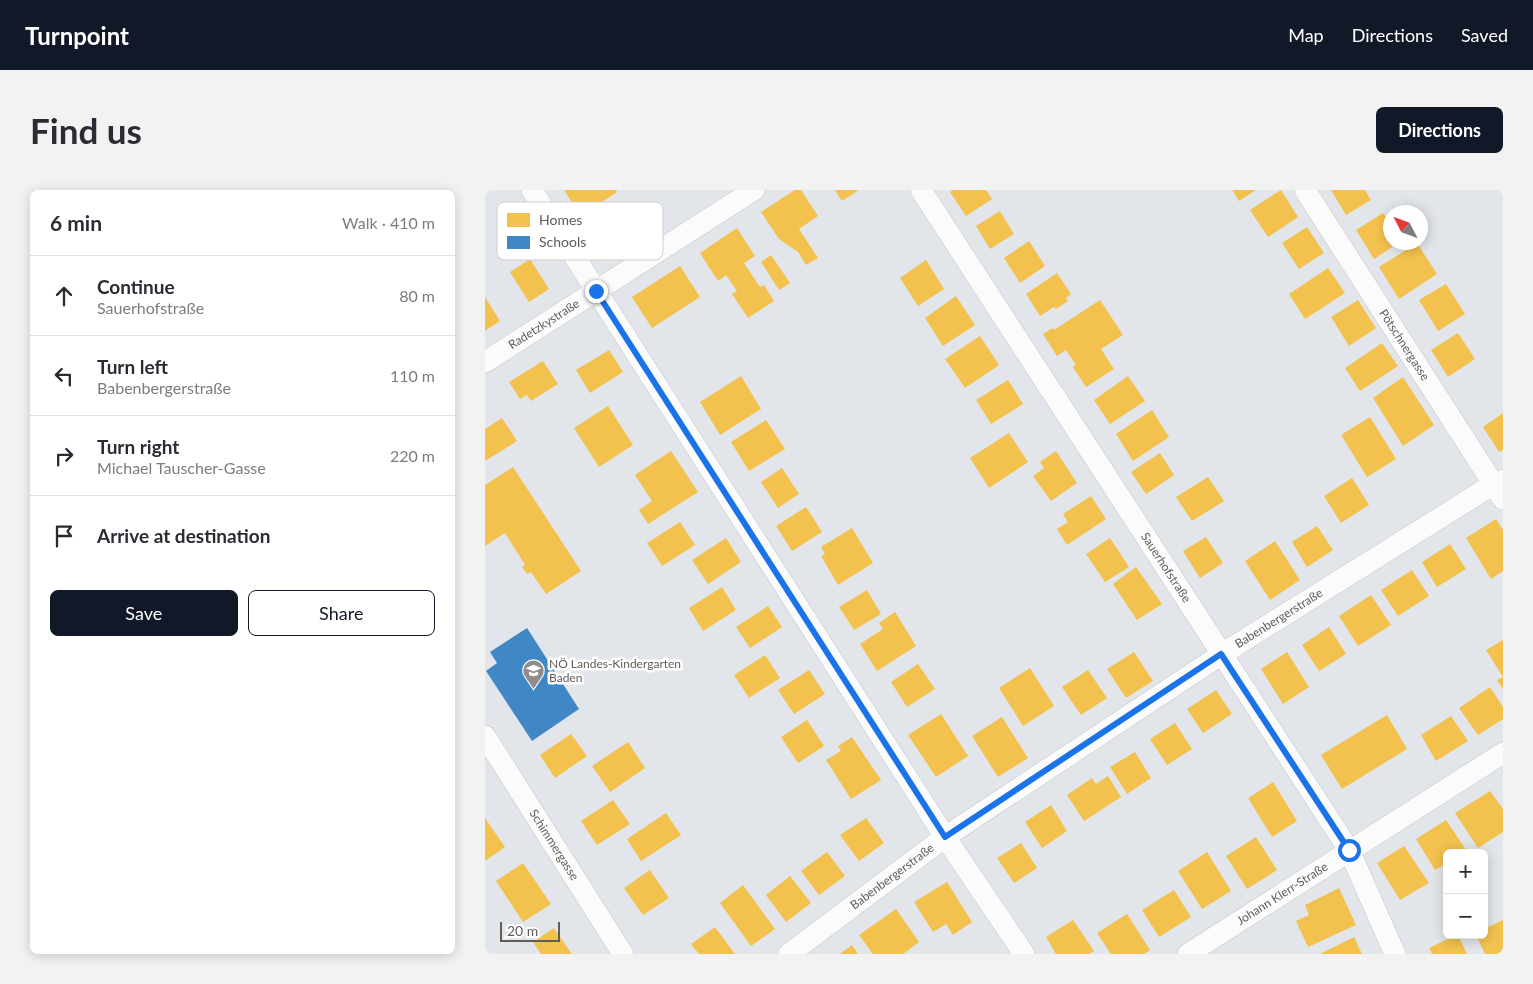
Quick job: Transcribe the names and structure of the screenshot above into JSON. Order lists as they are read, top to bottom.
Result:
{
  "streets": {
    "street": [
      "Radetzkystraße",
      "Pötschnergasse",
      "Sauerhofstraße",
      "Babenbergerstraße",
      "Schimmergasse",
      "Johann Klerr-Straße"
    ]
  },
  "crossings": [
    ["Pötschnergasse", "Babenbergerstraße"],
    ["Sauerhofstraße", "Babenbergerstraße"],
    ["Sauerhofstraße", "Johann Klerr-Straße"]
  ],
  "places": {
    "school or university": ["NÖ Landes-Kindergarten Baden"]
  },
  "legend": ["Homes", "Schools"],
  "scale_bar": "20 m",
  "north": "top left",
  "page": {
    "header": "Turnpoint",
    "nav": ["Map", "Directions", "Saved"],
    "buttons": [
      "Directions",
      ["Save", "Share"]
    ],
    "title": "Find us",
    "heading": ["6 min", "Walk · 410 m"],
    "list": [
      ["Continue", "Sauerhofstraße", "80 m"],
      ["Turn left", "Babenbergerstraße", "110 m"],
      ["Turn right", "Michael Tauscher-Gasse", "220 m"],
      "Arrive at destination"
    ],
    "map_buttons": ["+", "−"],
    "scale": "20 m"
  }
}
